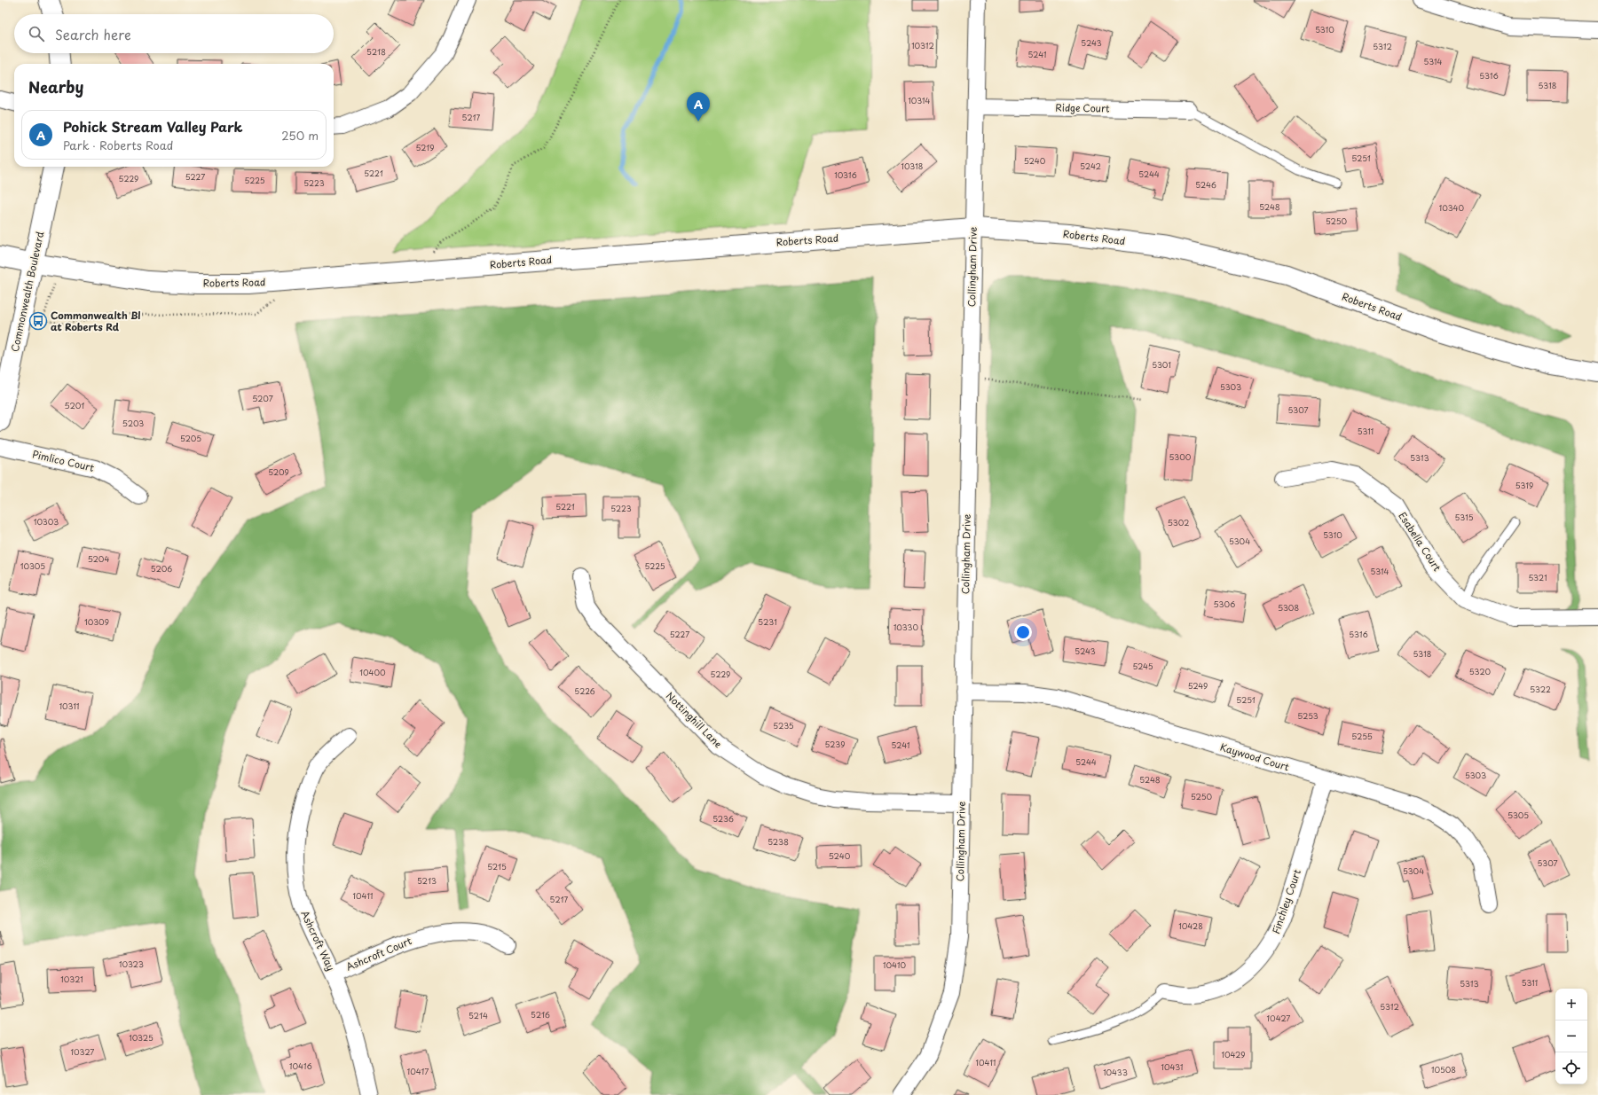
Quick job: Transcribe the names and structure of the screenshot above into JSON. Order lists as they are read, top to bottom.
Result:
{
  "streets": {
    "main road": ["Roberts Road", "Commonwealth Boulevard"],
    "street": [
      "Ridge Court",
      "Collingham Drive",
      "Pimlico Court",
      "Esabella Court",
      "Nottinghill Lane",
      "Kaywood Court",
      "Finchley Court",
      "Ashcroft Way",
      "Ashcroft Court"
    ]
  },
  "crossings": [
    ["Ridge Court", "Collingham Drive"],
    ["Roberts Road", "Collingham Drive"],
    ["Roberts Road", "Commonwealth Boulevard"],
    ["Collingham Drive", "Nottinghill Lane"],
    ["Collingham Drive", "Kaywood Court"],
    ["Kaywood Court", "Finchley Court"],
    ["Ashcroft Way", "Ashcroft Court"]
  ],
  "places": {
    "bus stop": ["Commonwealth Bl at Roberts Rd"]
  },
  "house_numbers": [
    "5310",
    "5243",
    "10312",
    "5312",
    "5218",
    "5241",
    "5314",
    "5316",
    "5318",
    "10314",
    "5217",
    "5219",
    "5251",
    "5240",
    "10318",
    "5242",
    "5221",
    "5244",
    "10316",
    "5227",
    "5229",
    "5225",
    "5223",
    "5246",
    "5248",
    "10340",
    "5250",
    "5301",
    "5303",
    "5207",
    "5201",
    "5307",
    "5203",
    "5311",
    "5205",
    "5300",
    "5313",
    "5209",
    "5319",
    "5221",
    "5223",
    "5315",
    "10303",
    "5302",
    "5310",
    "5304",
    "5204",
    "10305",
    "5225",
    "5206",
    "5314",
    "5321",
    "5306",
    "5308",
    "10309",
    "5231",
    "10330",
    "5227",
    "5316",
    "5243",
    "5318",
    "5245",
    "5320",
    "10400",
    "5229",
    "5249",
    "5322",
    "5226",
    "5251",
    "10311",
    "5253",
    "5235",
    "5255",
    "5239",
    "5241",
    "5244",
    "5303",
    "5248",
    "5250",
    "5305",
    "5236",
    "5238",
    "5240",
    "5307",
    "5215",
    "5304",
    "5213",
    "10411",
    "5217",
    "10428",
    "10323",
    "10410",
    "10321",
    "5311",
    "5313",
    "5312",
    "5216",
    "5214",
    "10427",
    "10325",
    "10327",
    "10429",
    "10411",
    "10416",
    "10431",
    "10508",
    "10417",
    "10433"
  ],
  "page": {
    "search": "Search here",
    "heading": "Nearby",
    "pins": "A",
    "list": [
      {
        "mark": "A",
        "name": "Pohick Stream Valley Park",
        "note": "Park · Roberts Road",
        "value": "250 m"
      }
    ],
    "map_buttons": ["+", "−"]
  }
}
